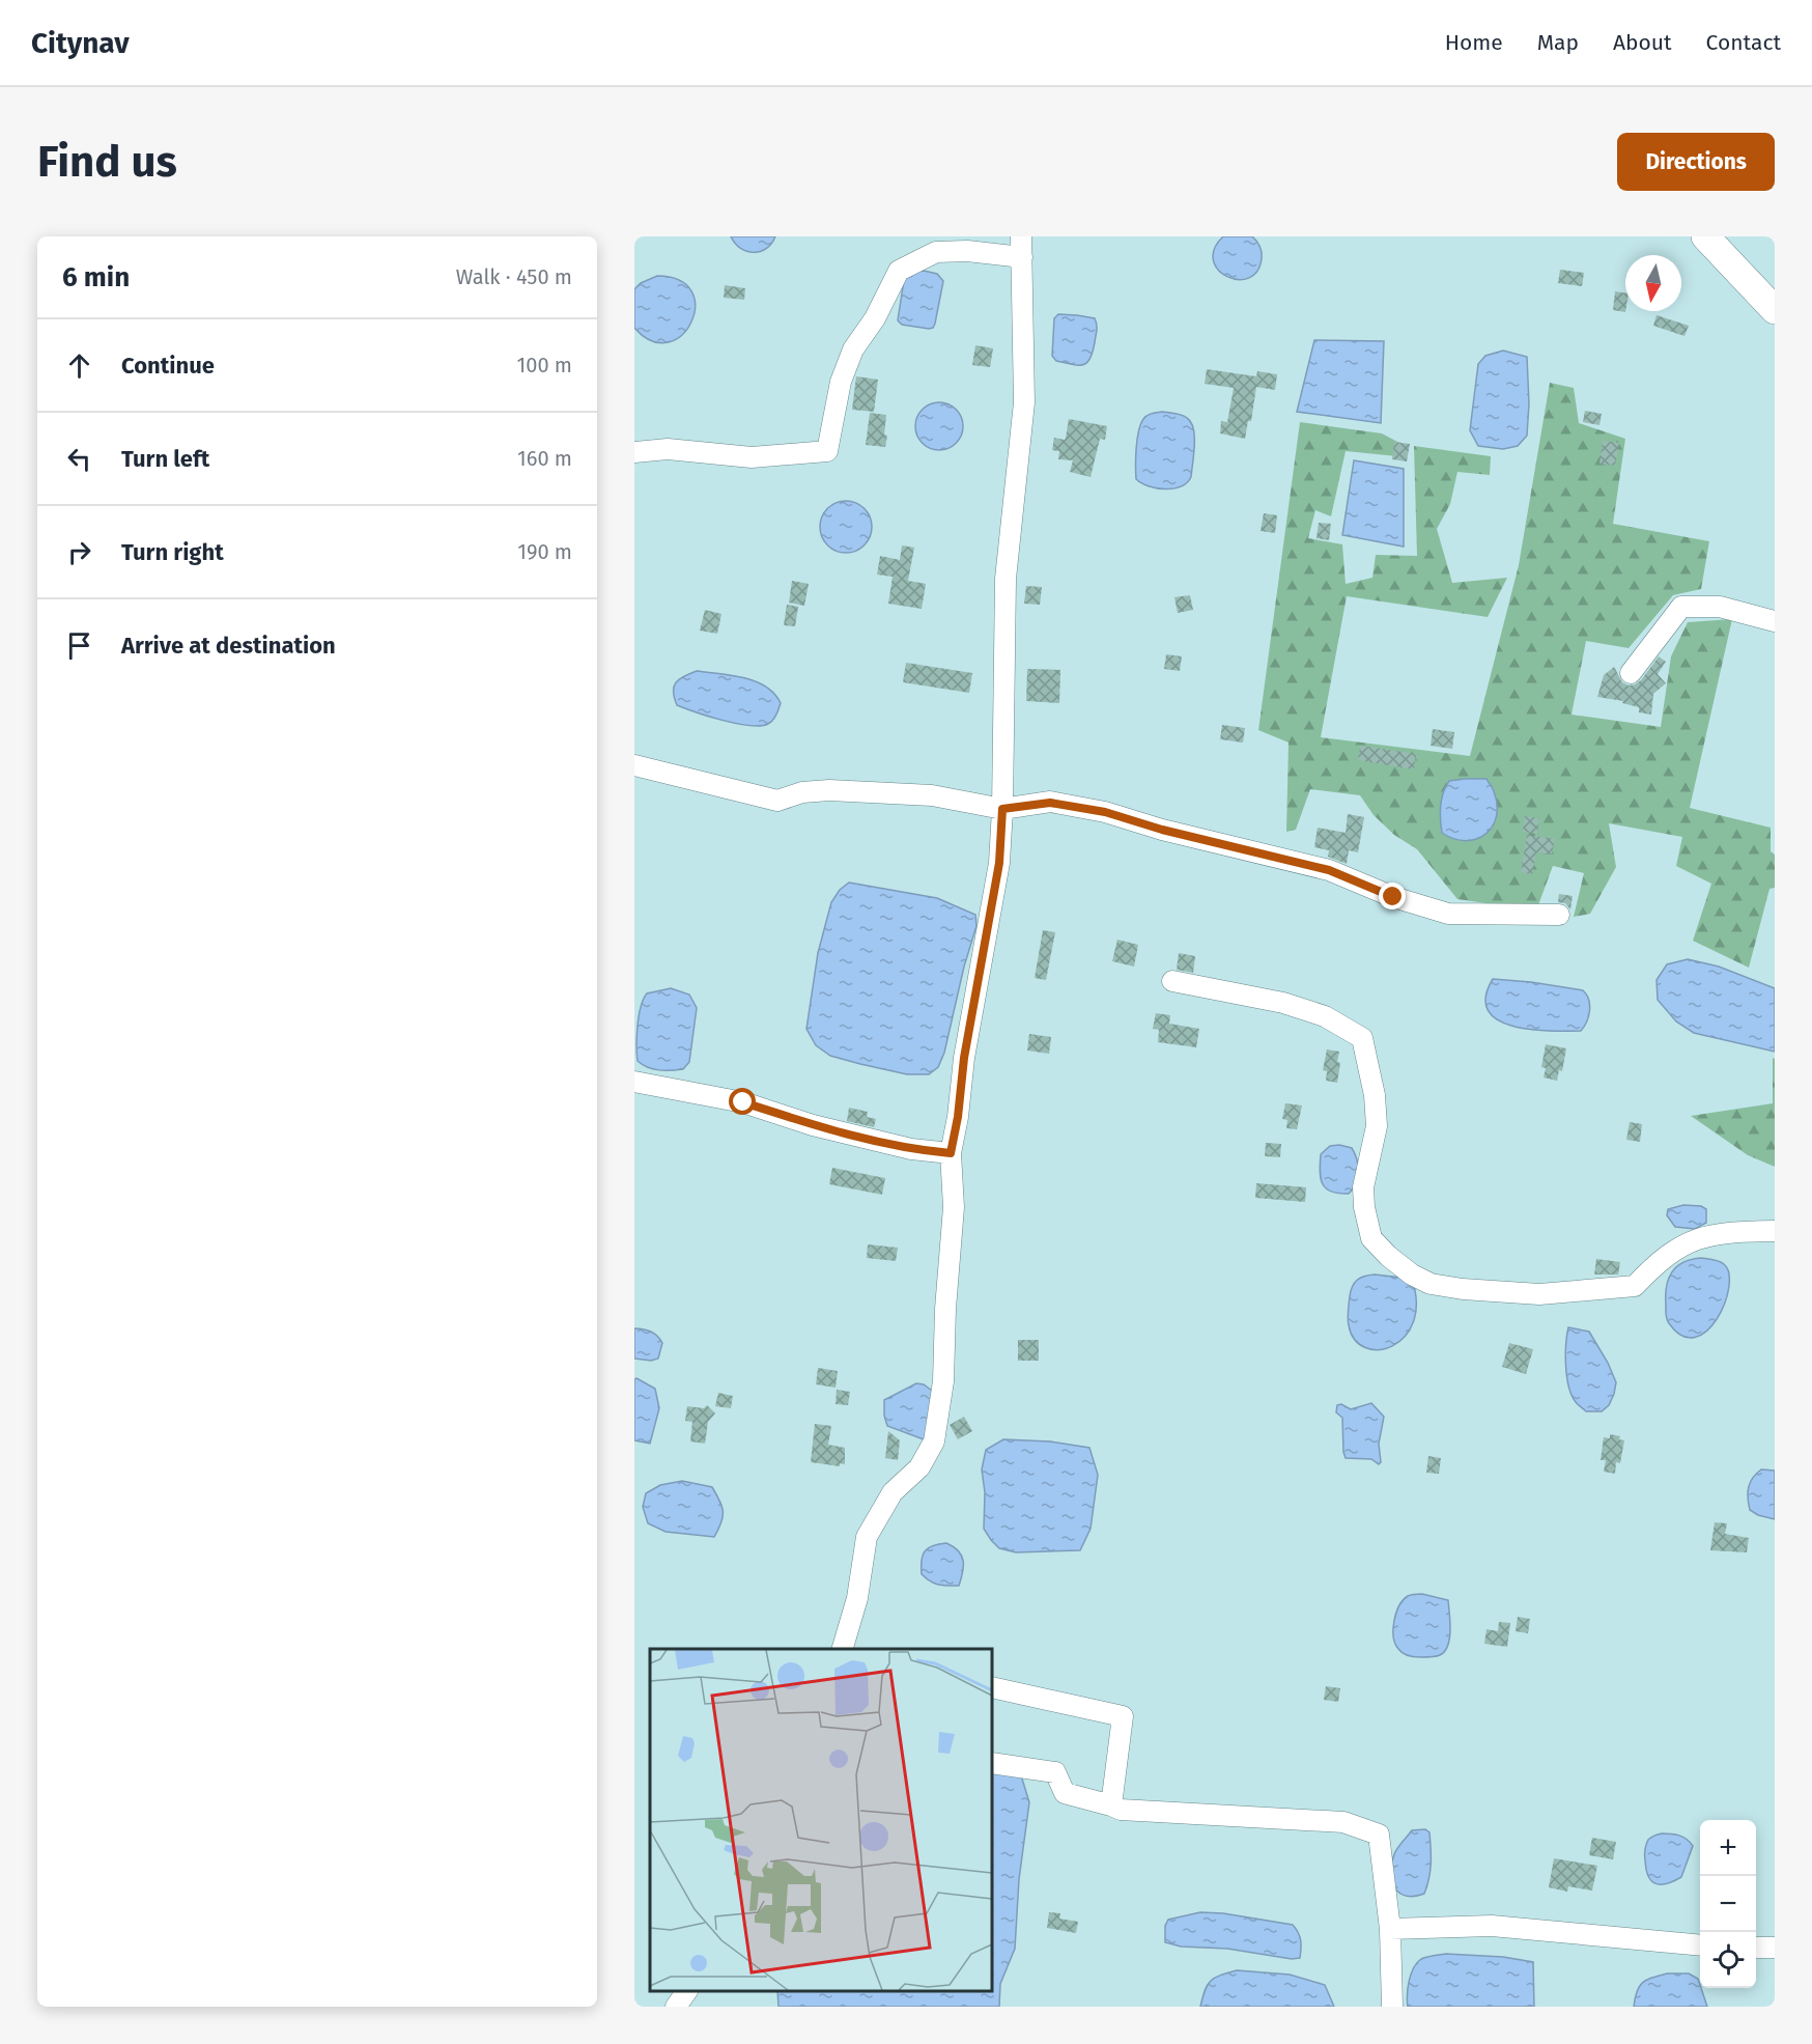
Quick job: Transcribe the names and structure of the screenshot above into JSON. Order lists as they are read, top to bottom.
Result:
{
  "north": "bottom",
  "page": {
    "header": "Citynav",
    "nav": [
      "Home",
      "Map",
      "About",
      "Contact"
    ],
    "buttons": "Directions",
    "title": "Find us",
    "heading": ["6 min", "Walk · 450 m"],
    "list": [
      ["Continue", "100 m"],
      ["Turn left", "160 m"],
      ["Turn right", "190 m"],
      "Arrive at destination"
    ],
    "map_buttons": ["+", "−"]
  }
}
